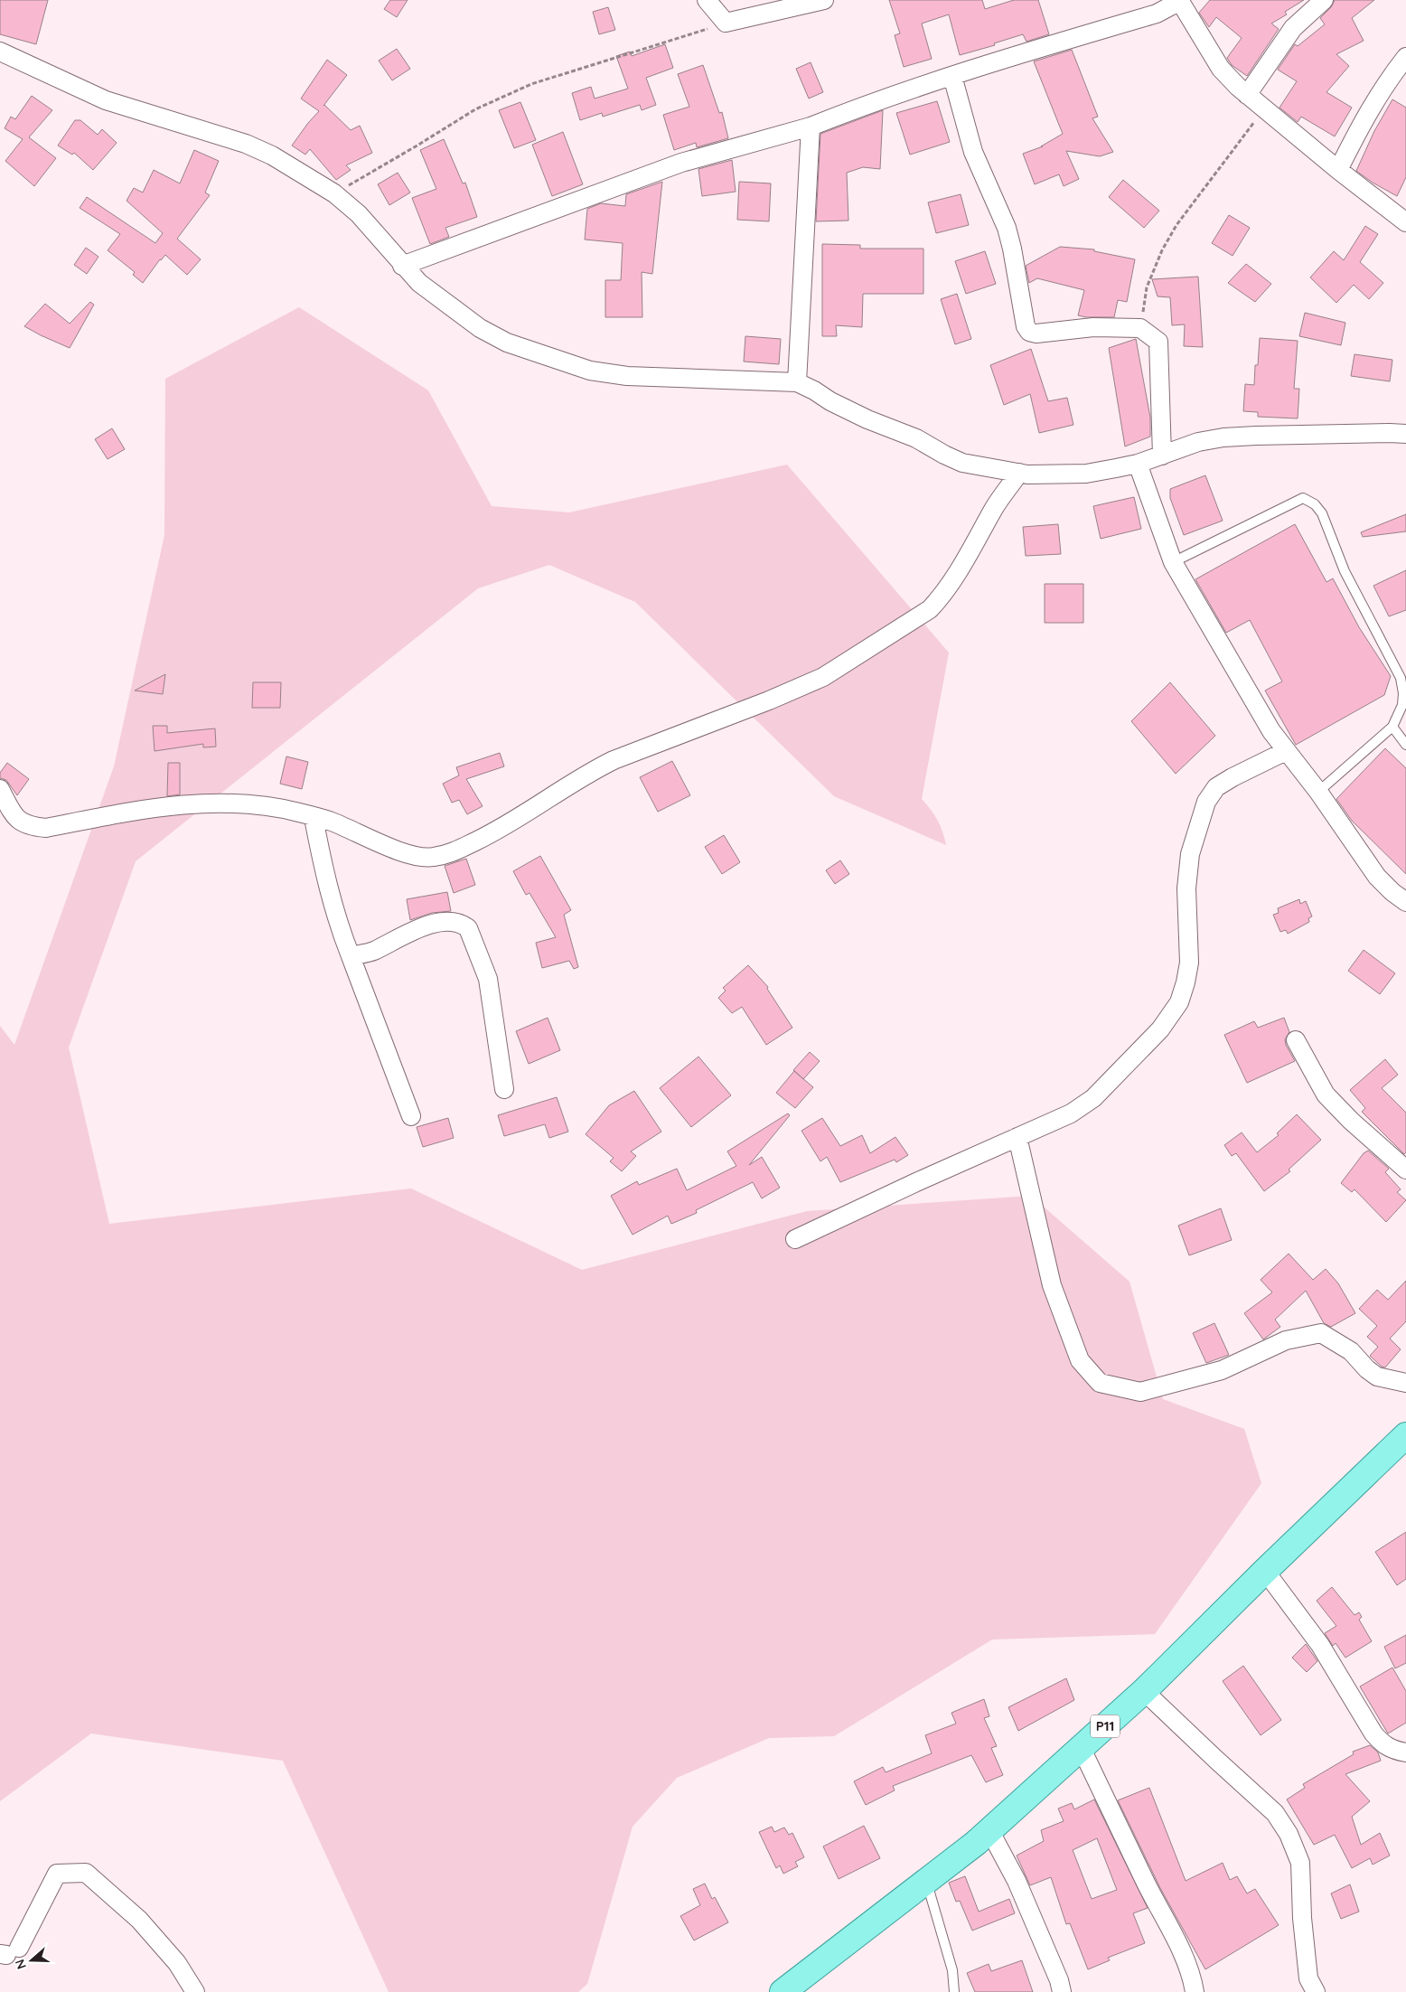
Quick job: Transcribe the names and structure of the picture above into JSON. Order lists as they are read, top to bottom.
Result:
{
  "streets": {
    "main road": ["P11"]
  },
  "north": "left"
}
